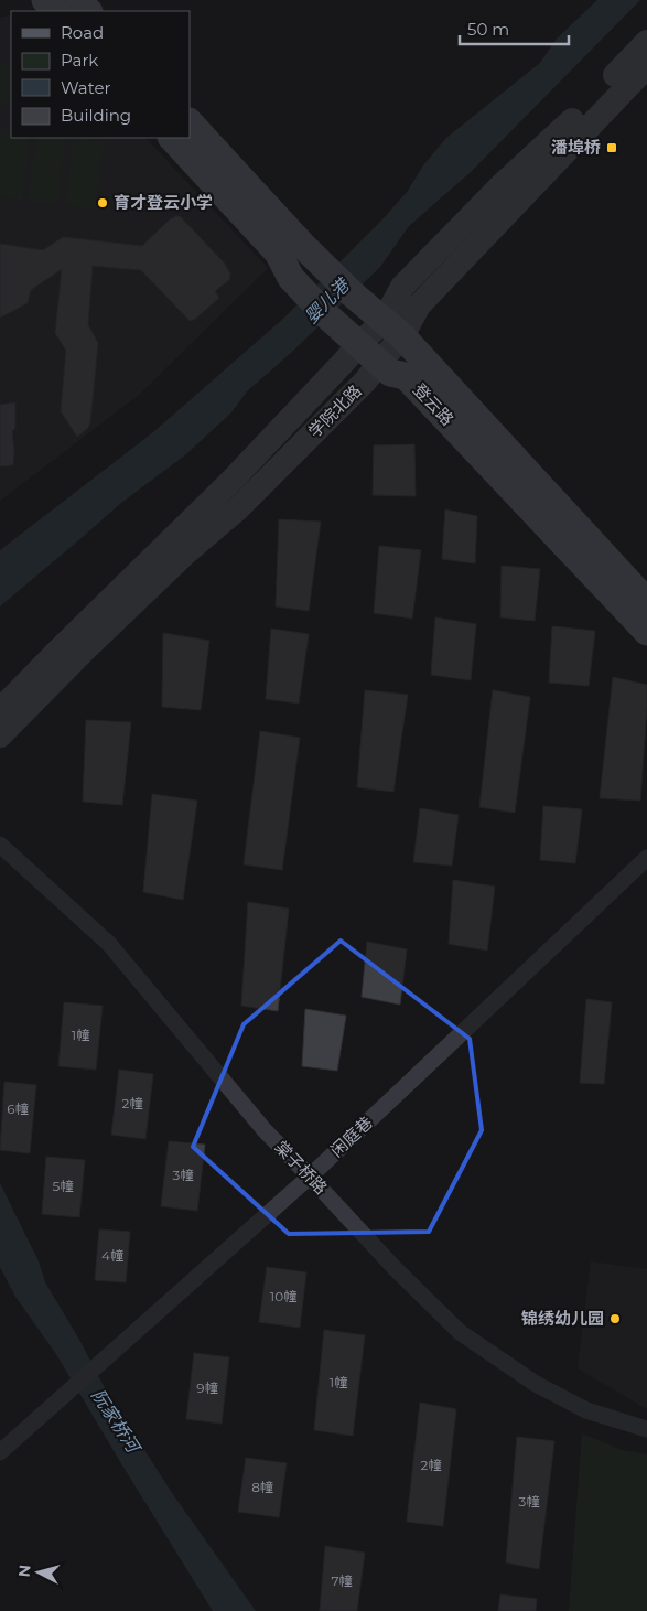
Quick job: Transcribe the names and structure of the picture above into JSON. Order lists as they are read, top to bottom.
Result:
{
  "streets": {
    "main road": ["登云路", "学院北路"],
    "street": ["闲庭巷", "棠子桥路"]
  },
  "crossings": [
    ["登云路", "学院北路"],
    ["闲庭巷", "棠子桥路"]
  ],
  "water": ["婴儿港", "阮家桥河"],
  "places": {
    "transit": ["潘埠桥"],
    "other": ["育才登云小学", "锦绣幼儿园"]
  },
  "house_numbers": [
    "1幢",
    "2幢",
    "6幢",
    "3幢",
    "5幢",
    "4幢",
    "10幢",
    "1幢",
    "9幢",
    "2幢",
    "8幢",
    "3幢",
    "7幢"
  ],
  "legend": [
    "Road",
    "Park",
    "Water",
    "Building"
  ],
  "scale_bar": "50 m",
  "north": "left"
}
